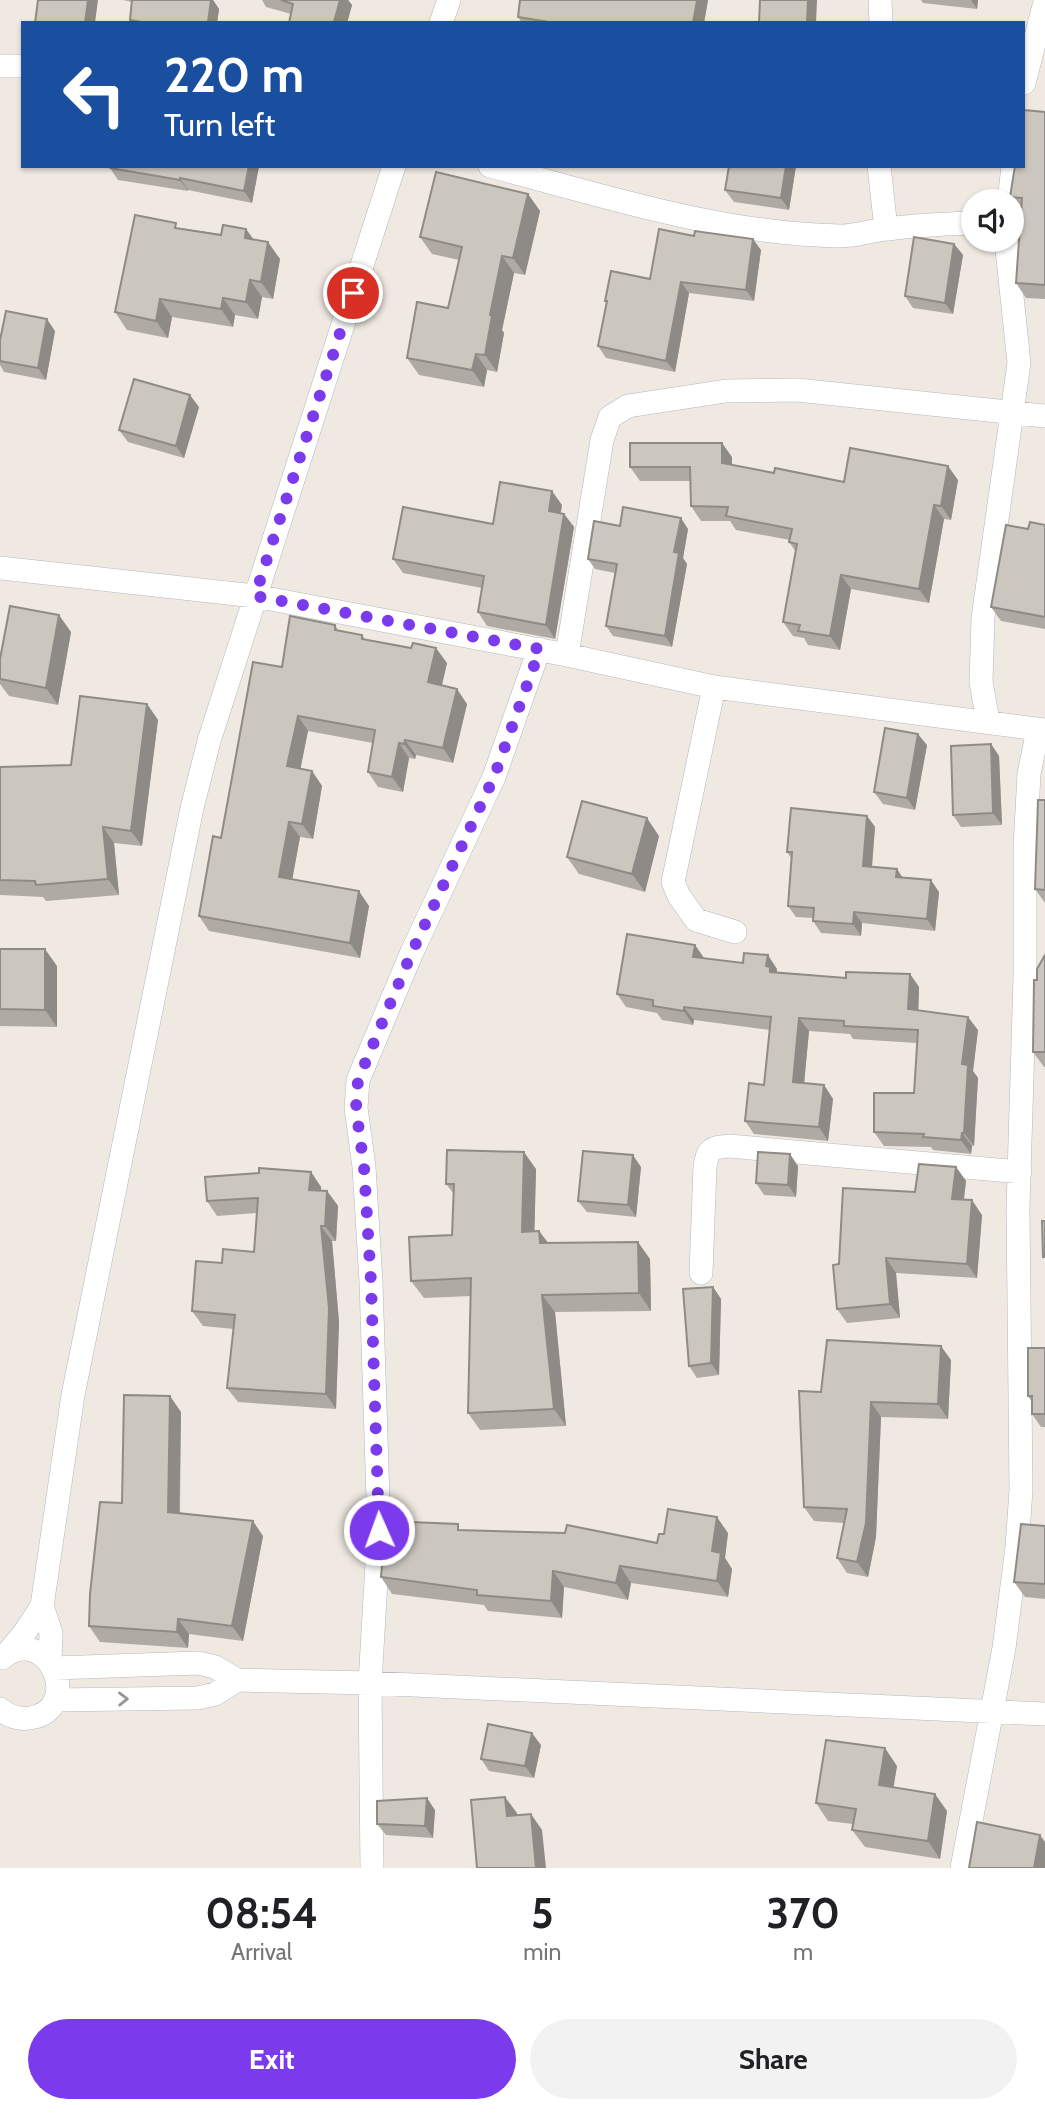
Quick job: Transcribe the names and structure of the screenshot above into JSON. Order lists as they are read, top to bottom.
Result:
{
  "page": {
    "turn": ["220 m", "Turn left"],
    "eta": [
      "08:54",
      "Arrival",
      "5",
      "min",
      "370",
      "m"
    ],
    "buttons": ["Exit", "Share"]
  }
}
